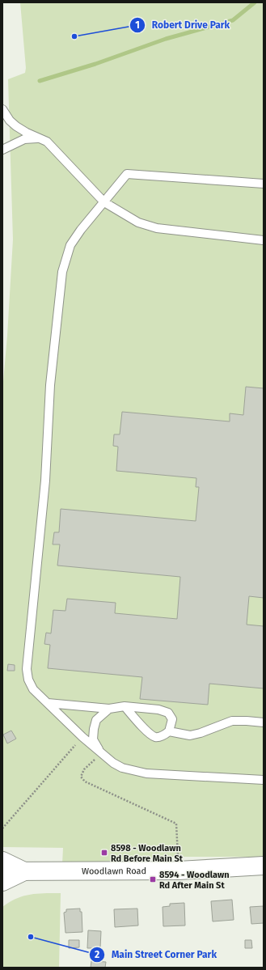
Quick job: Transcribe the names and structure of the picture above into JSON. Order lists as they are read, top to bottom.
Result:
{
  "streets": {
    "street": ["Woodlawn Road"]
  },
  "places": {
    "other": ["Robert Drive Park", "Main Street Corner Park"],
    "transit": ["8598 - Woodlawn Rd Before Main St", "8594 - Woodlawn Rd After Main St"]
  }
}
